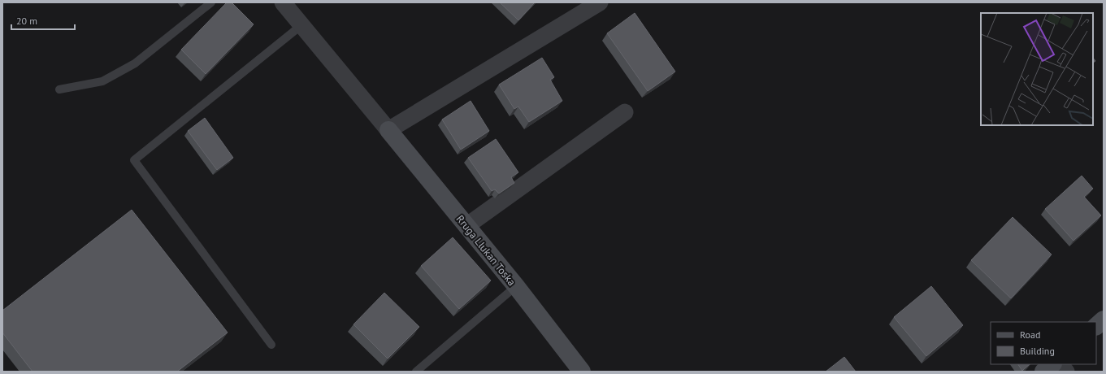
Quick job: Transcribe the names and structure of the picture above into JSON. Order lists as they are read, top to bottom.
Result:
{
  "streets": {
    "street": ["Rruga Llukan Toska"]
  },
  "legend": ["Road", "Building"],
  "scale_bar": "20 m"
}
